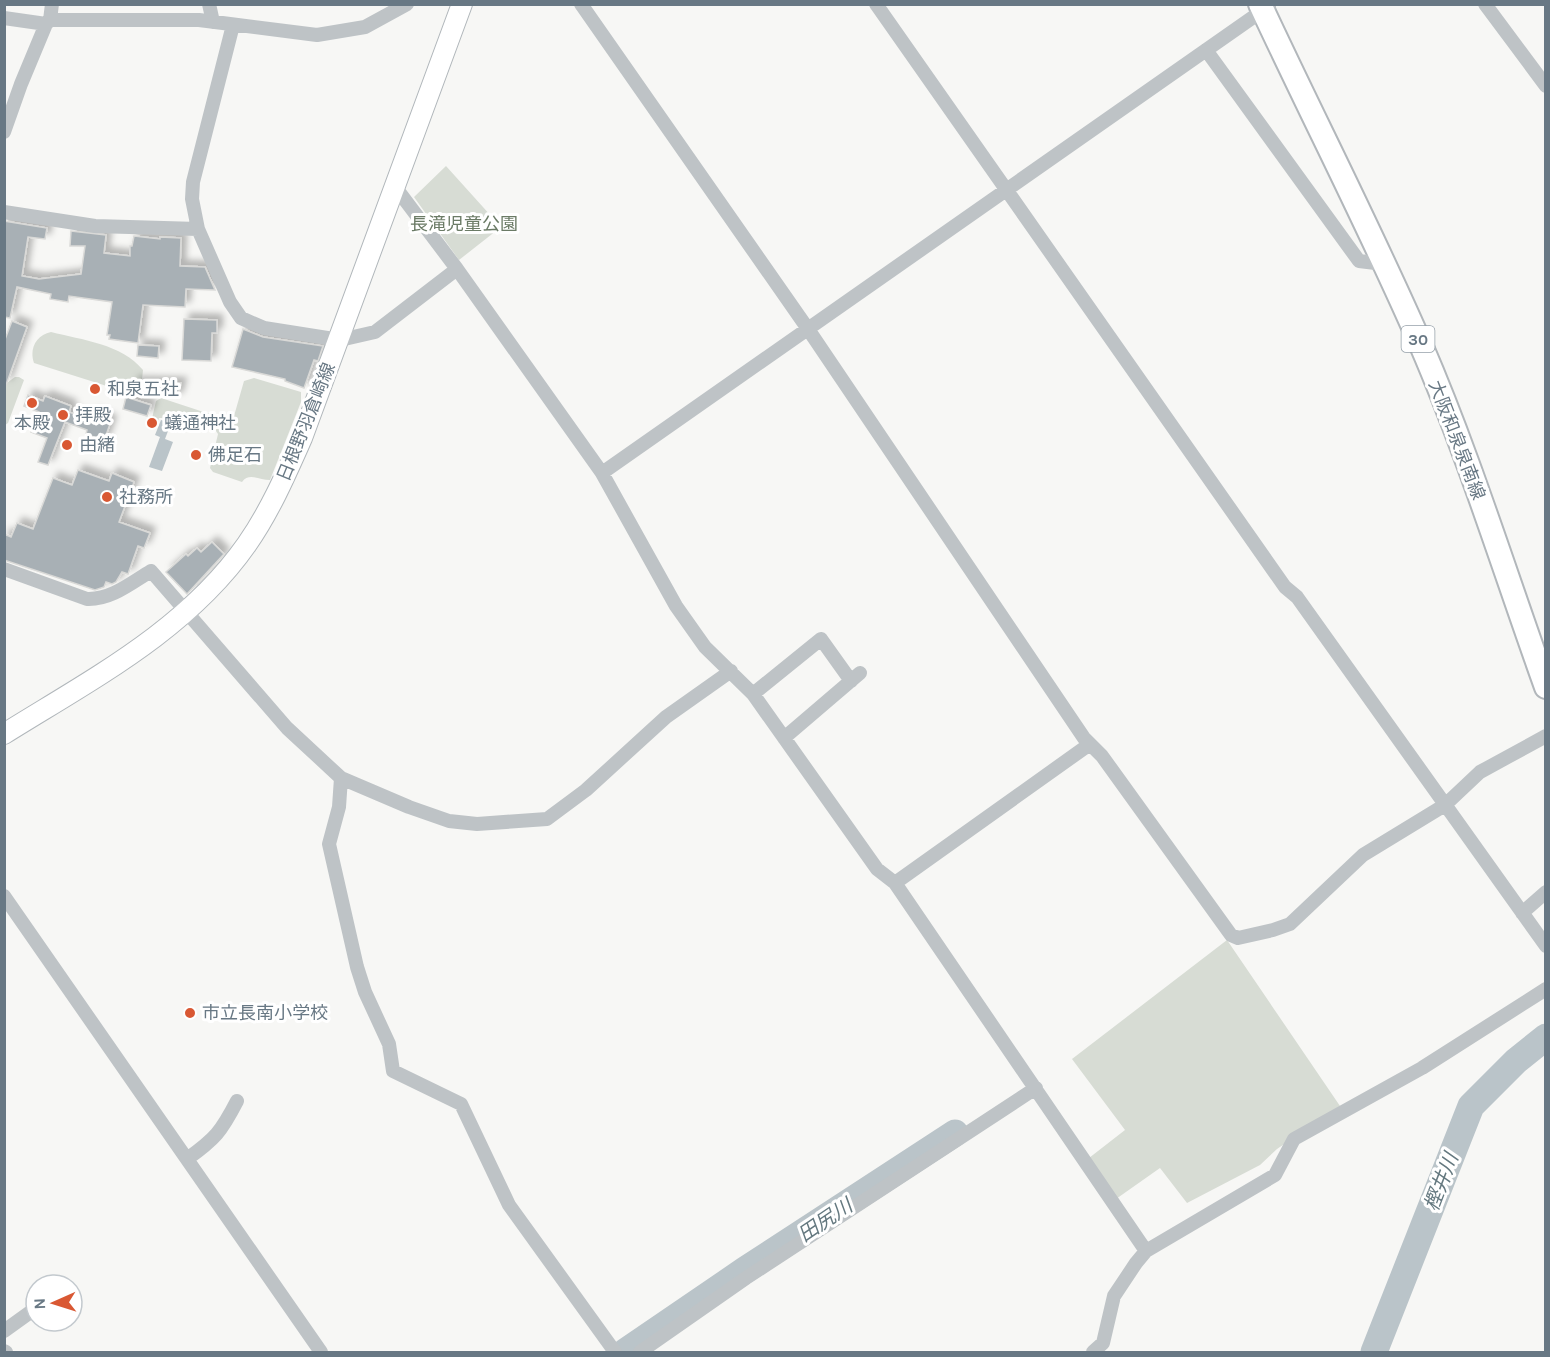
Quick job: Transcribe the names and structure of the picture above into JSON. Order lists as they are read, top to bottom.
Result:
{
  "streets": {
    "main road": ["30", "日根野羽倉崎線", "大阪和泉泉南線"]
  },
  "water": ["樫井川", "田尻川"],
  "parks": ["長滝児童公園"],
  "places": [
    "和泉五社",
    "本殿",
    "拝殿",
    "蟻通神社",
    "由緒",
    "佛足石",
    "社務所",
    "市立長南小学校"
  ],
  "north": "left"
}
